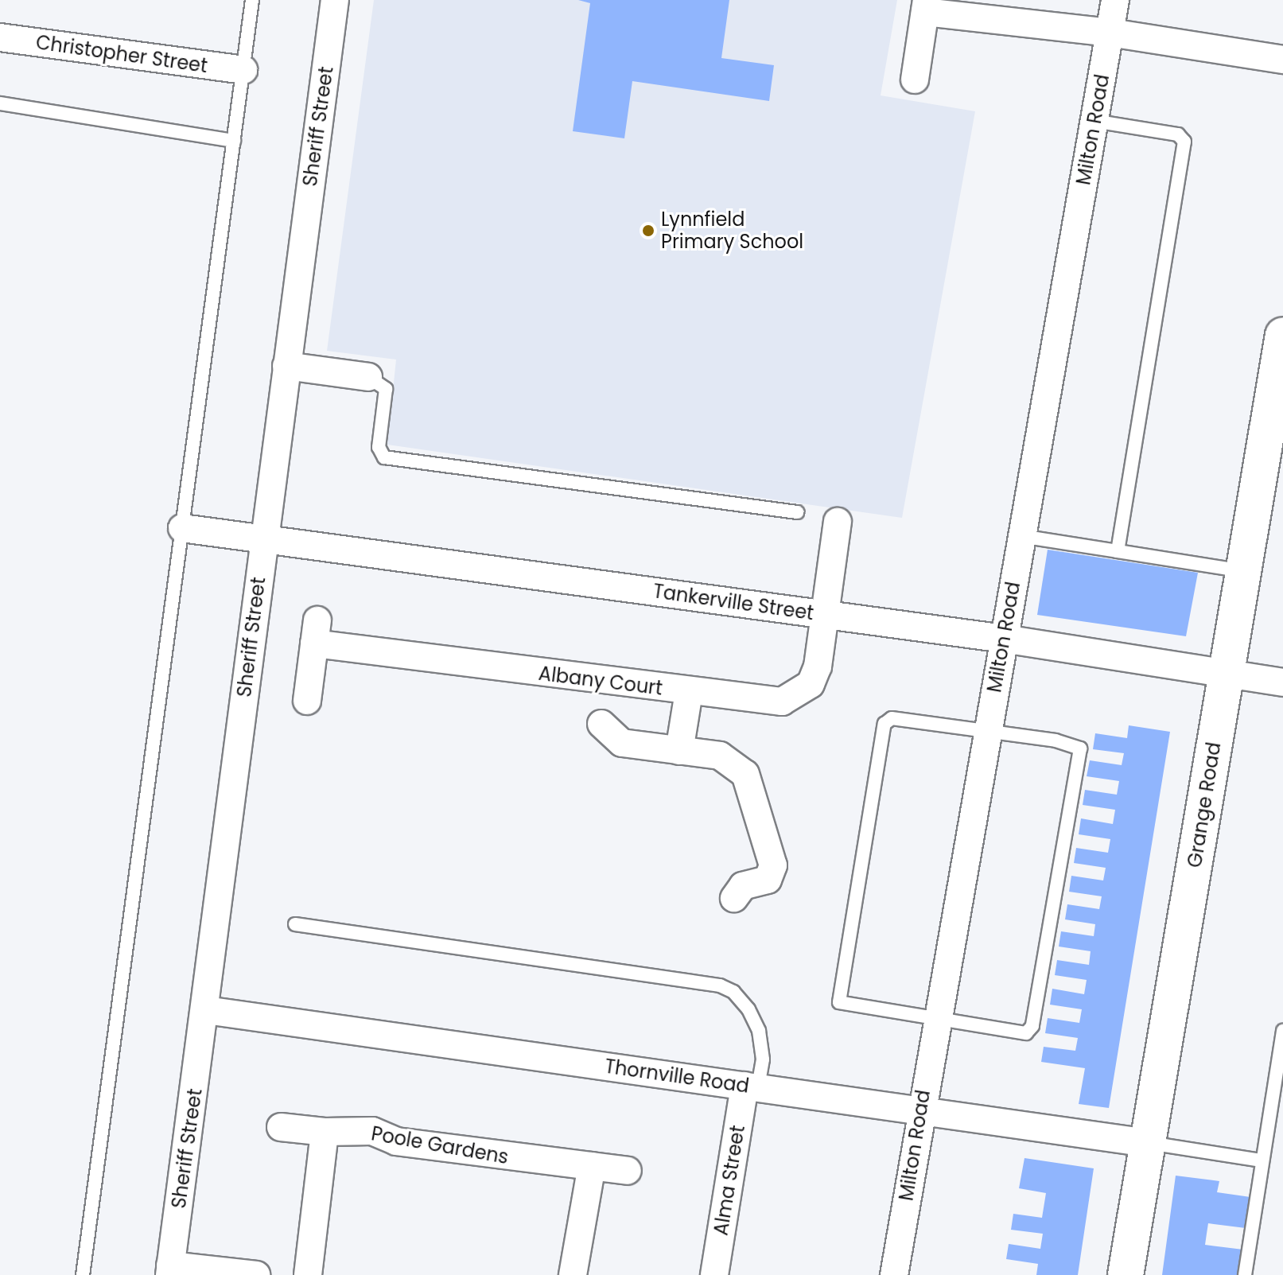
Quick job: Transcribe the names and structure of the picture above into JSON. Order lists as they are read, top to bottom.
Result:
{
  "streets": {
    "street": [
      "Christopher Street",
      "Sheriff Street",
      "Milton Road",
      "Tankerville Street",
      "Albany Court",
      "Grange Road",
      "Thornville Road",
      "Poole Gardens",
      "Alma Street"
    ]
  },
  "crossings": [
    ["Sheriff Street", "Tankerville Street"],
    ["Sheriff Street", "Thornville Road"],
    ["Milton Road", "Tankerville Street"],
    ["Milton Road", "Thornville Road"],
    ["Tankerville Street", "Albany Court"],
    ["Tankerville Street", "Grange Road"],
    ["Grange Road", "Thornville Road"],
    ["Thornville Road", "Alma Street"]
  ],
  "places": ["Lynnfield Primary School"]
}
